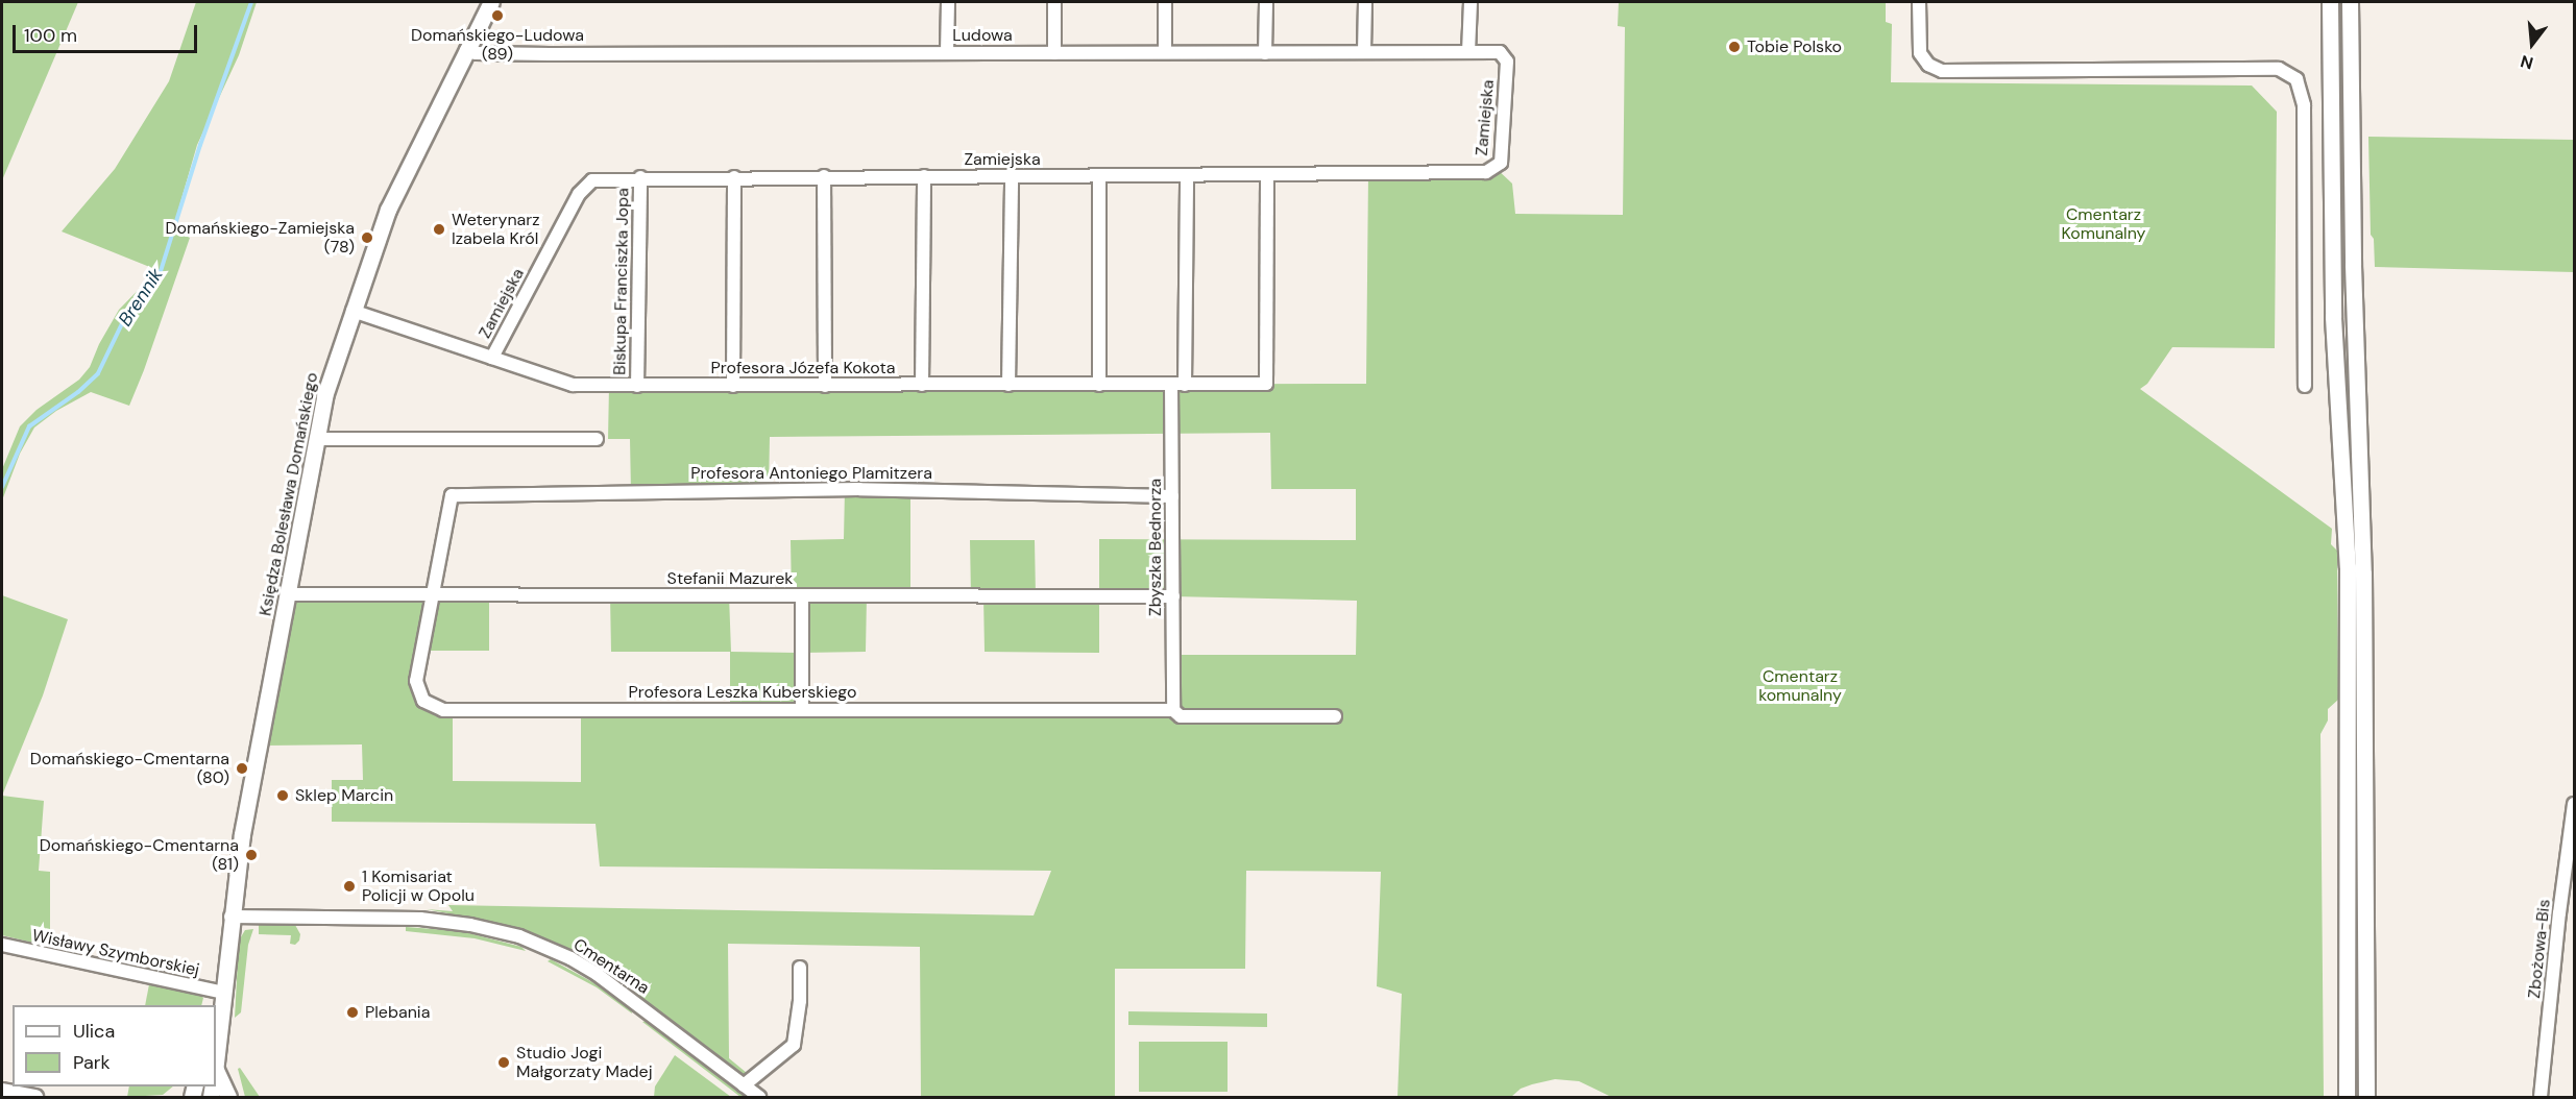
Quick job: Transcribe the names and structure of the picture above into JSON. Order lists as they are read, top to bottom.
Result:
{
  "streets": {
    "main road": ["Księdza Bolesława Domańskiego"],
    "street": [
      "Ludowa",
      "Zamiejska",
      "Biskupa Franciszka Jopa",
      "Profesora Józefa Kokota",
      "Profesora Antoniego Plamitzera",
      "Zbyszka Bednorza",
      "Stefanii Mazurek",
      "Profesora Leszka Kuberskiego",
      "Zbożowa-Bis",
      "Wisławy Szymborskiej",
      "Cmentarna"
    ]
  },
  "crossings": [
    ["Ludowa", "Zamiejska"],
    ["Ludowa", "Księdza Bolesława Domańskiego"],
    ["Zamiejska", "Biskupa Franciszka Jopa"],
    ["Zamiejska", "Profesora Józefa Kokota"],
    ["Zamiejska", "Zbyszka Bednorza"],
    ["Biskupa Franciszka Jopa", "Profesora Józefa Kokota"],
    ["Profesora Józefa Kokota", "Księdza Bolesława Domańskiego"],
    ["Profesora Józefa Kokota", "Zbyszka Bednorza"],
    ["Profesora Antoniego Plamitzera", "Zbyszka Bednorza"],
    ["Profesora Antoniego Plamitzera", "Profesora Leszka Kuberskiego"],
    ["Księdza Bolesława Domańskiego", "Stefanii Mazurek"],
    ["Księdza Bolesława Domańskiego", "Wisławy Szymborskiej"],
    ["Księdza Bolesława Domańskiego", "Cmentarna"],
    ["Zbyszka Bednorza", "Stefanii Mazurek"],
    ["Zbyszka Bednorza", "Profesora Leszka Kuberskiego"],
    ["Stefanii Mazurek", "Profesora Leszka Kuberskiego"]
  ],
  "water": ["Brennik"],
  "parks": ["Cmentarz Komunalny", "Cmentarz komunalny"],
  "places": [
    "Domańskiego-Ludowa (89)",
    "Tobie Polsko",
    "Weterynarz Izabela Król",
    "Domańskiego-Zamiejska (78)",
    "Domańskiego-Cmentarna (80)",
    "Sklep Marcin",
    "Domańskiego-Cmentarna (81)",
    "1 Komisariat Policji w Opolu",
    "Plebania",
    "Studio Jogi Małgorzaty Madej"
  ],
  "legend": ["Ulica", "Park"],
  "scale_bar": "100 m",
  "north": "bottom"
}
